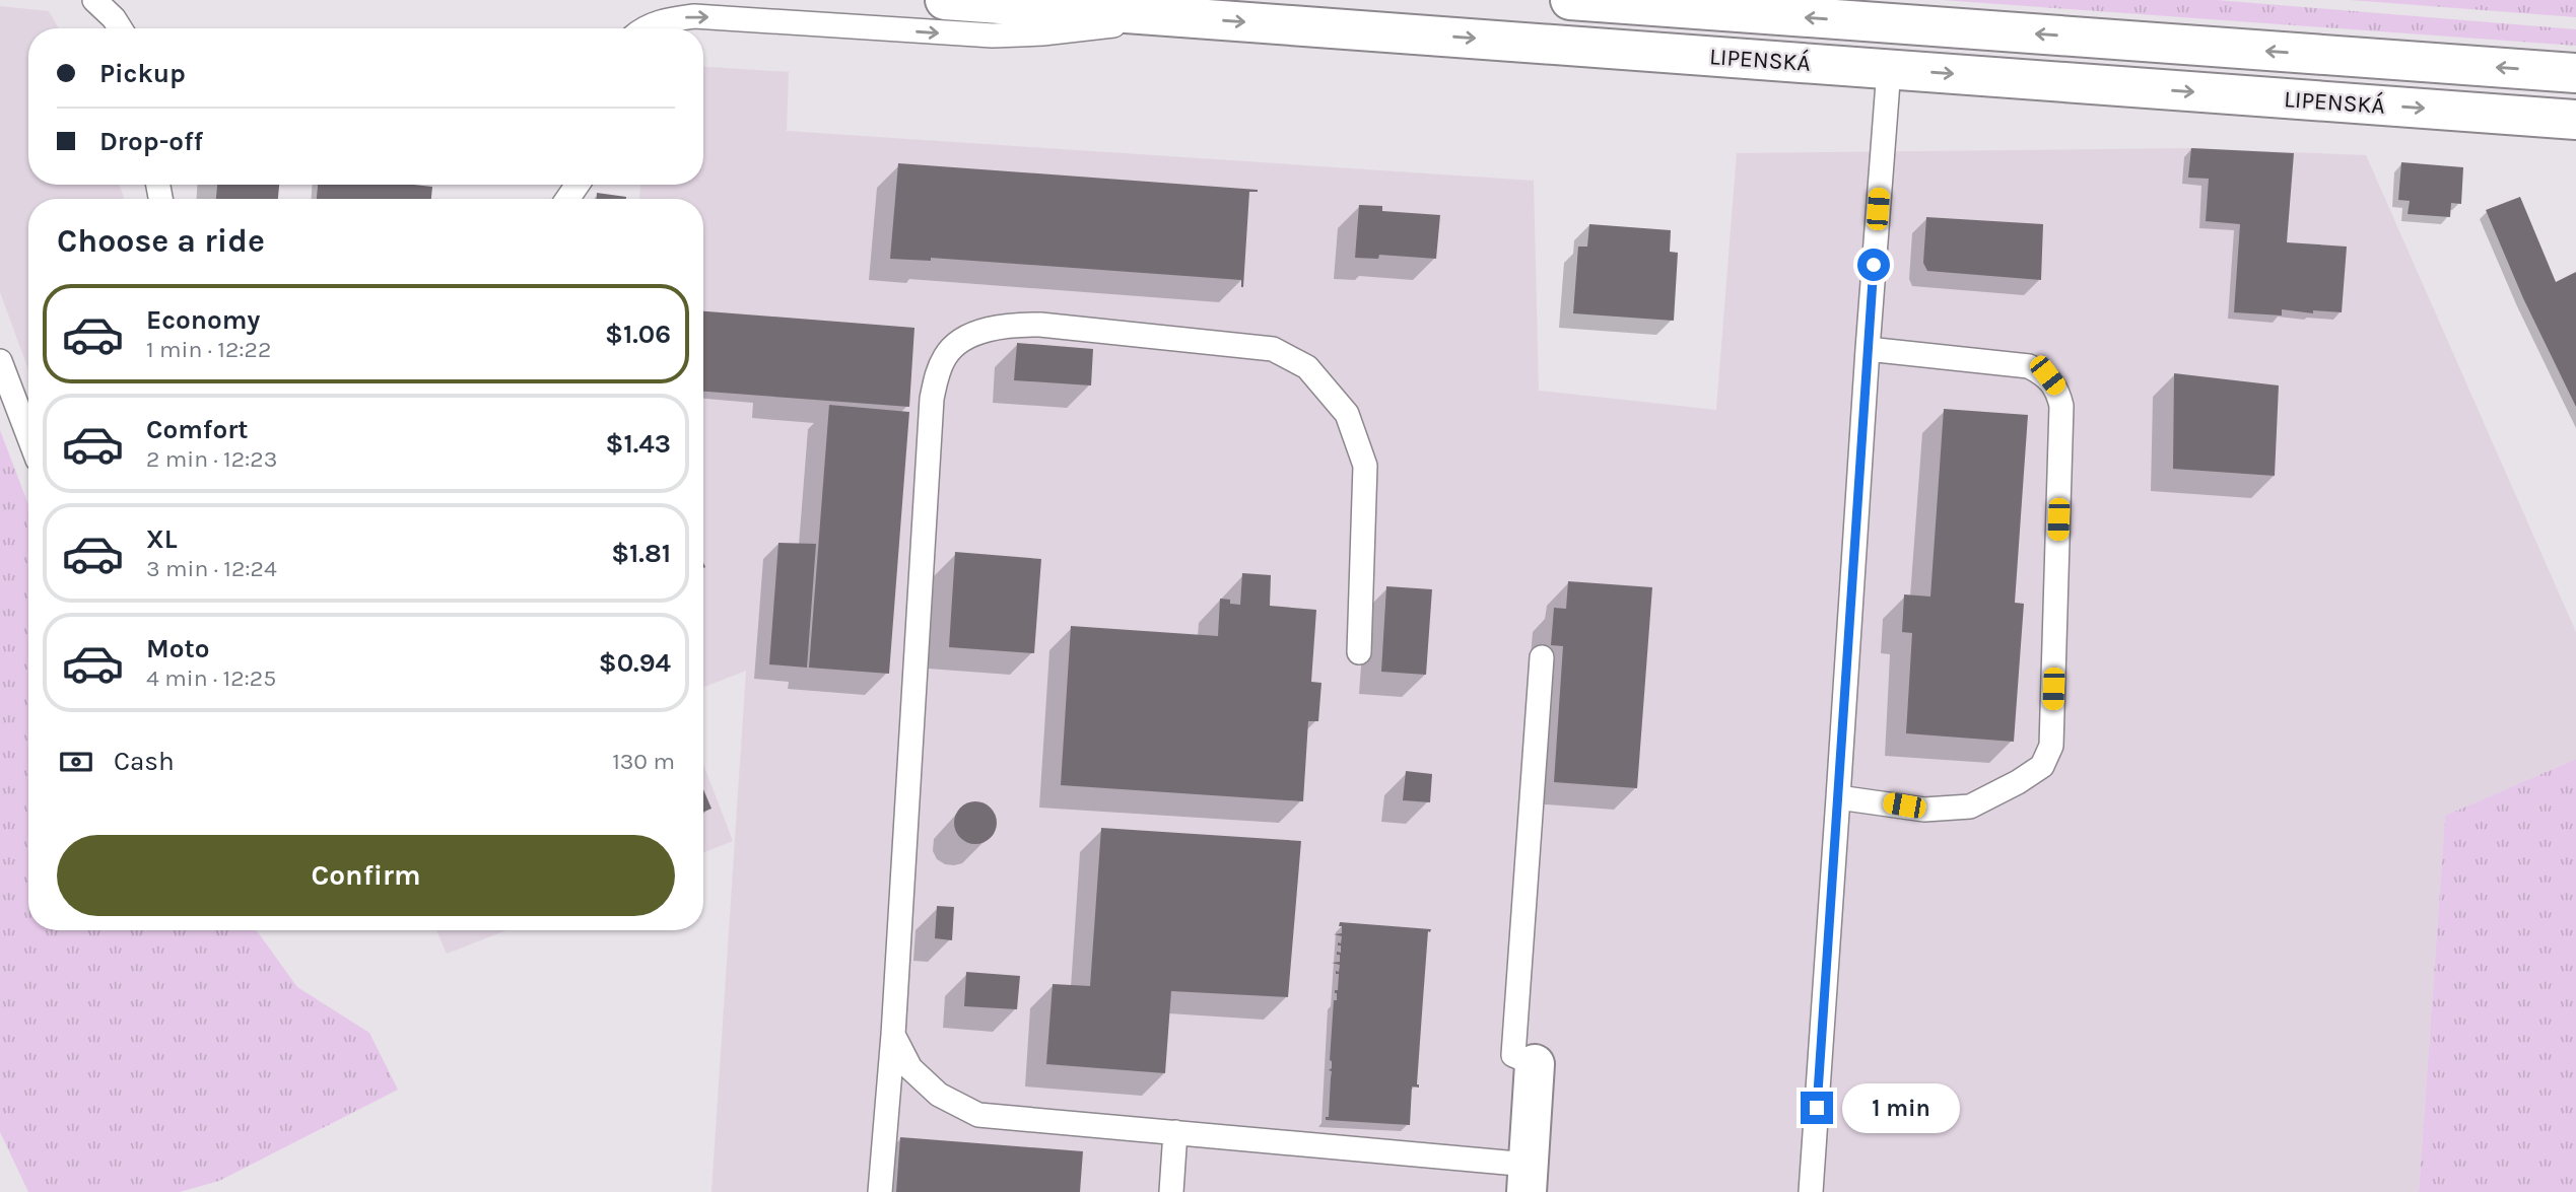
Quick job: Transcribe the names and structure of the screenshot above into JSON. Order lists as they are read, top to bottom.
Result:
{
  "streets": {
    "main road": ["LIPENSKÁ"]
  },
  "page": {
    "banner": ["Pickup", "Drop-off"],
    "heading": "Choose a ride",
    "list": [
      {
        "name": "Economy",
        "note": "1 min · 12:22",
        "value": "$1.06"
      },
      {
        "name": "Comfort",
        "note": "2 min · 12:23",
        "value": "$1.43"
      },
      {
        "name": "XL",
        "note": "3 min · 12:24",
        "value": "$1.81"
      },
      {
        "name": "Moto",
        "note": "4 min · 12:25",
        "value": "$0.94"
      }
    ],
    "pay": ["Cash", "130 m"],
    "buttons": "Confirm",
    "bubble": "1 min"
  }
}
